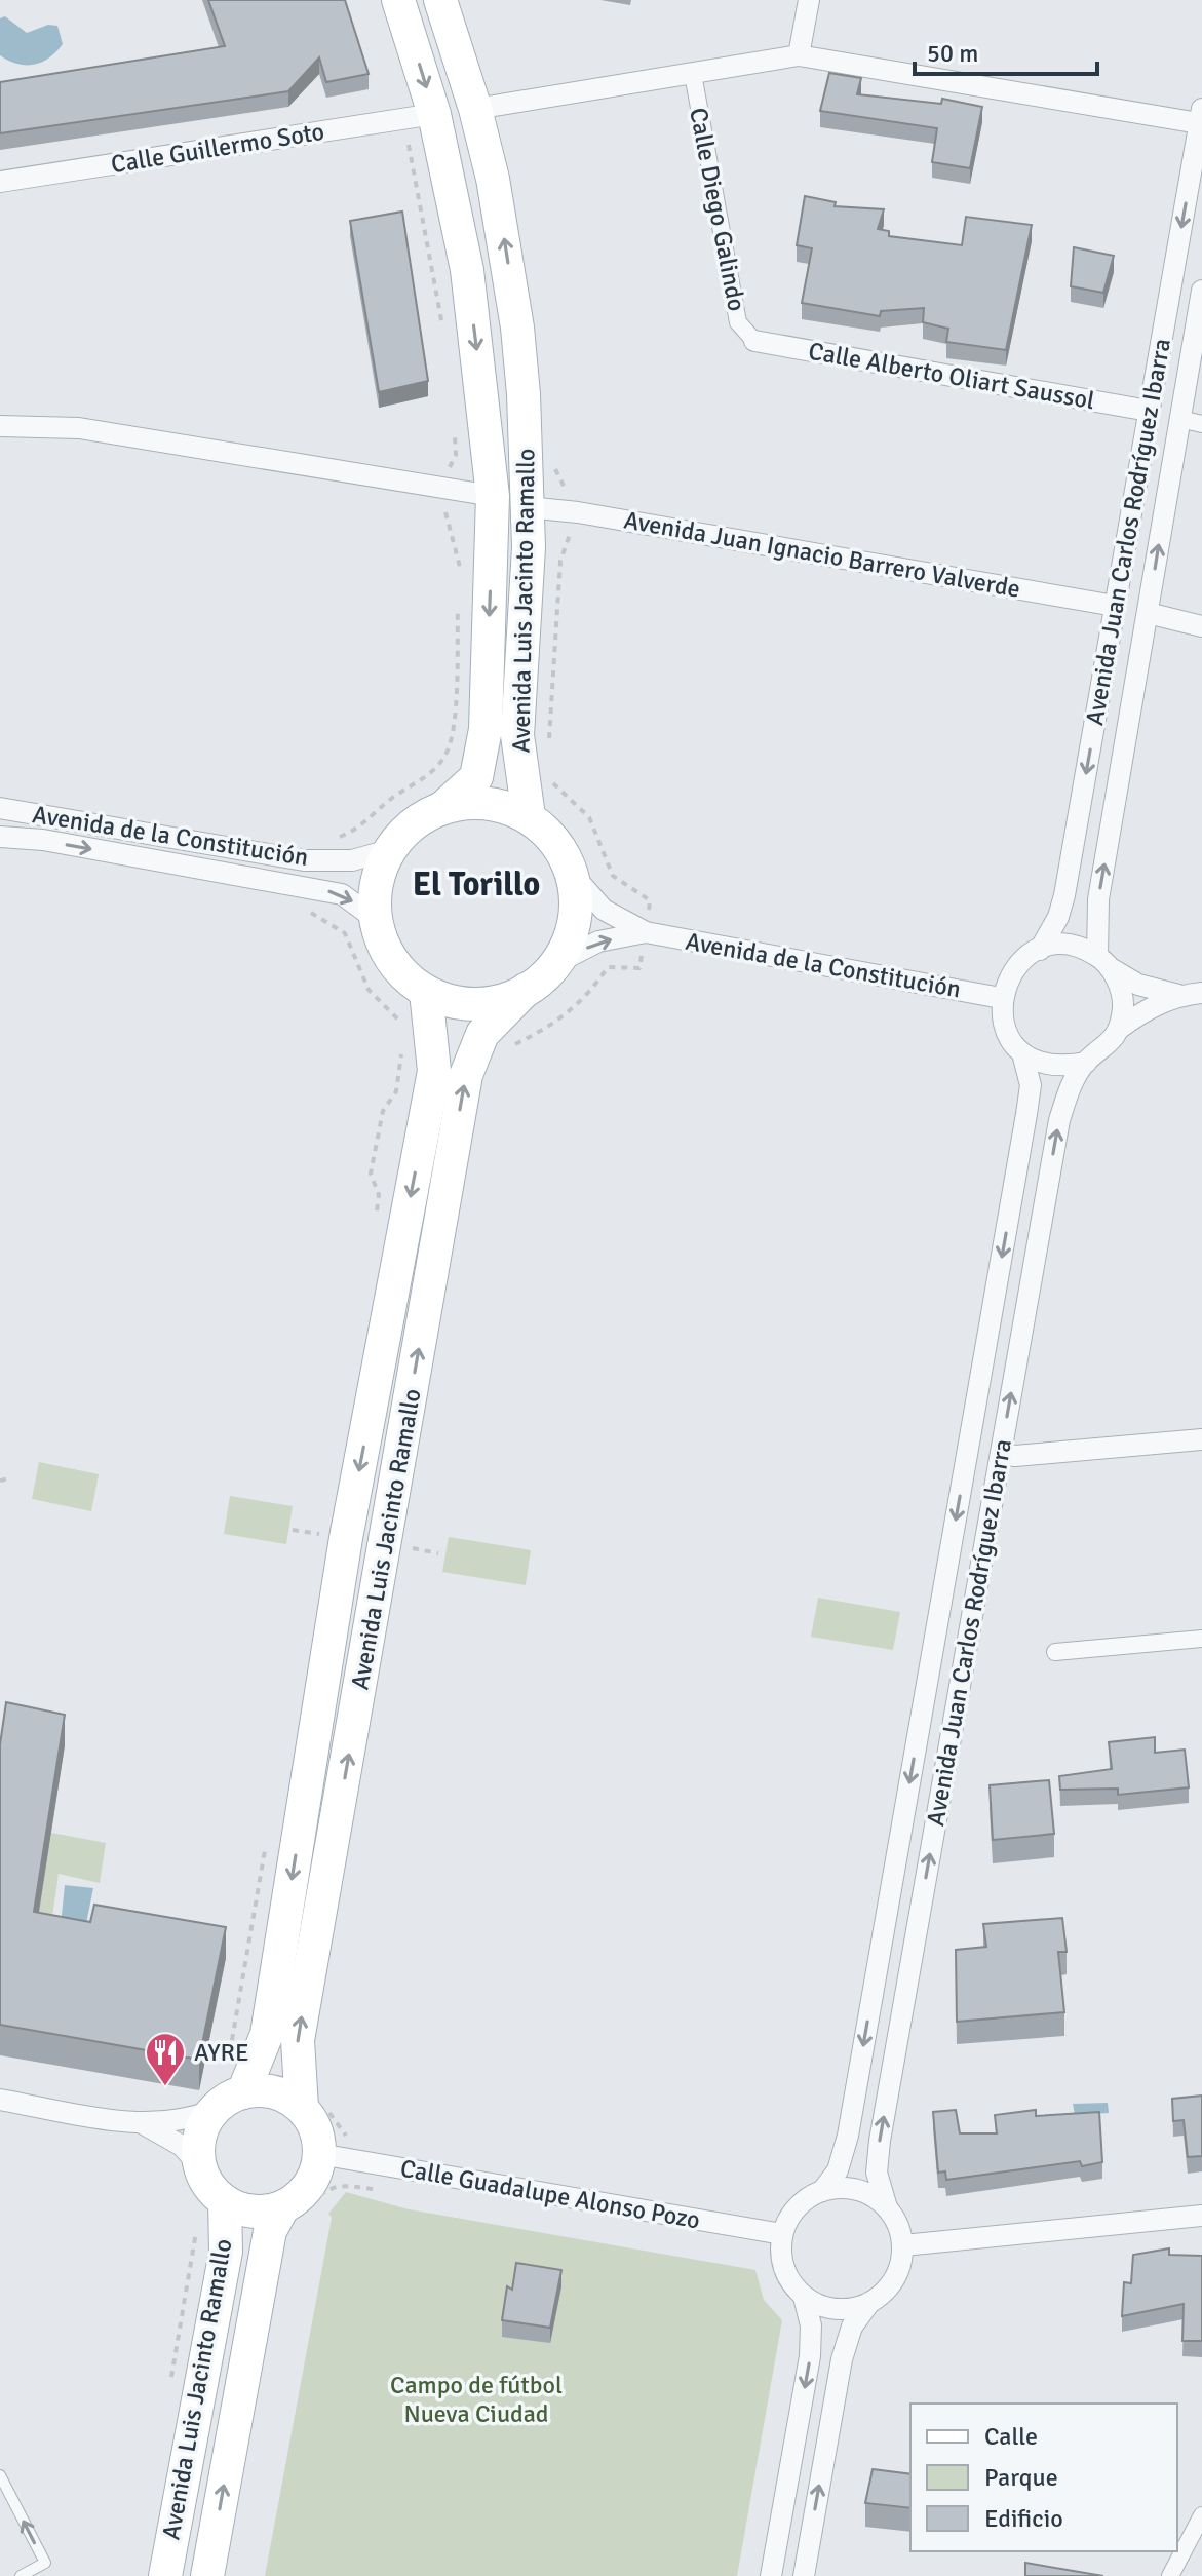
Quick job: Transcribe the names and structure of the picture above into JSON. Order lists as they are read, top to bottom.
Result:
{
  "streets": {
    "main road": ["Avenida Luis Jacinto Ramallo"],
    "street": [
      "Calle Guillermo Soto",
      "Calle Diego Galindo",
      "Calle Alberto Oliart Saussol",
      "Avenida Juan Carlos Rodríguez Ibarra",
      "Avenida Juan Ignacio Barrero Valverde",
      "Avenida de la Constitución",
      "Calle Guadalupe Alonso Pozo"
    ]
  },
  "crossings": [
    ["Calle Guillermo Soto", "Avenida Luis Jacinto Ramallo"],
    ["Calle Diego Galindo", "Calle Alberto Oliart Saussol"],
    ["Calle Alberto Oliart Saussol", "Avenida Juan Carlos Rodríguez Ibarra"],
    ["Avenida Juan Carlos Rodríguez Ibarra", "Avenida Juan Ignacio Barrero Valverde"],
    ["Avenida Juan Carlos Rodríguez Ibarra", "Avenida de la Constitución"],
    ["Avenida Juan Carlos Rodríguez Ibarra", "Calle Guadalupe Alonso Pozo"],
    ["Avenida Juan Ignacio Barrero Valverde", "Avenida Luis Jacinto Ramallo"],
    ["Avenida Luis Jacinto Ramallo", "Avenida de la Constitución"],
    ["Avenida Luis Jacinto Ramallo", "Calle Guadalupe Alonso Pozo"]
  ],
  "districts": ["El Torillo"],
  "parks": ["Campo de fútbol Nueva Ciudad"],
  "places": {
    "restaurant": ["AYRE"]
  },
  "legend": ["Calle", "Parque", "Edificio"],
  "scale_bar": "50 m"
}
